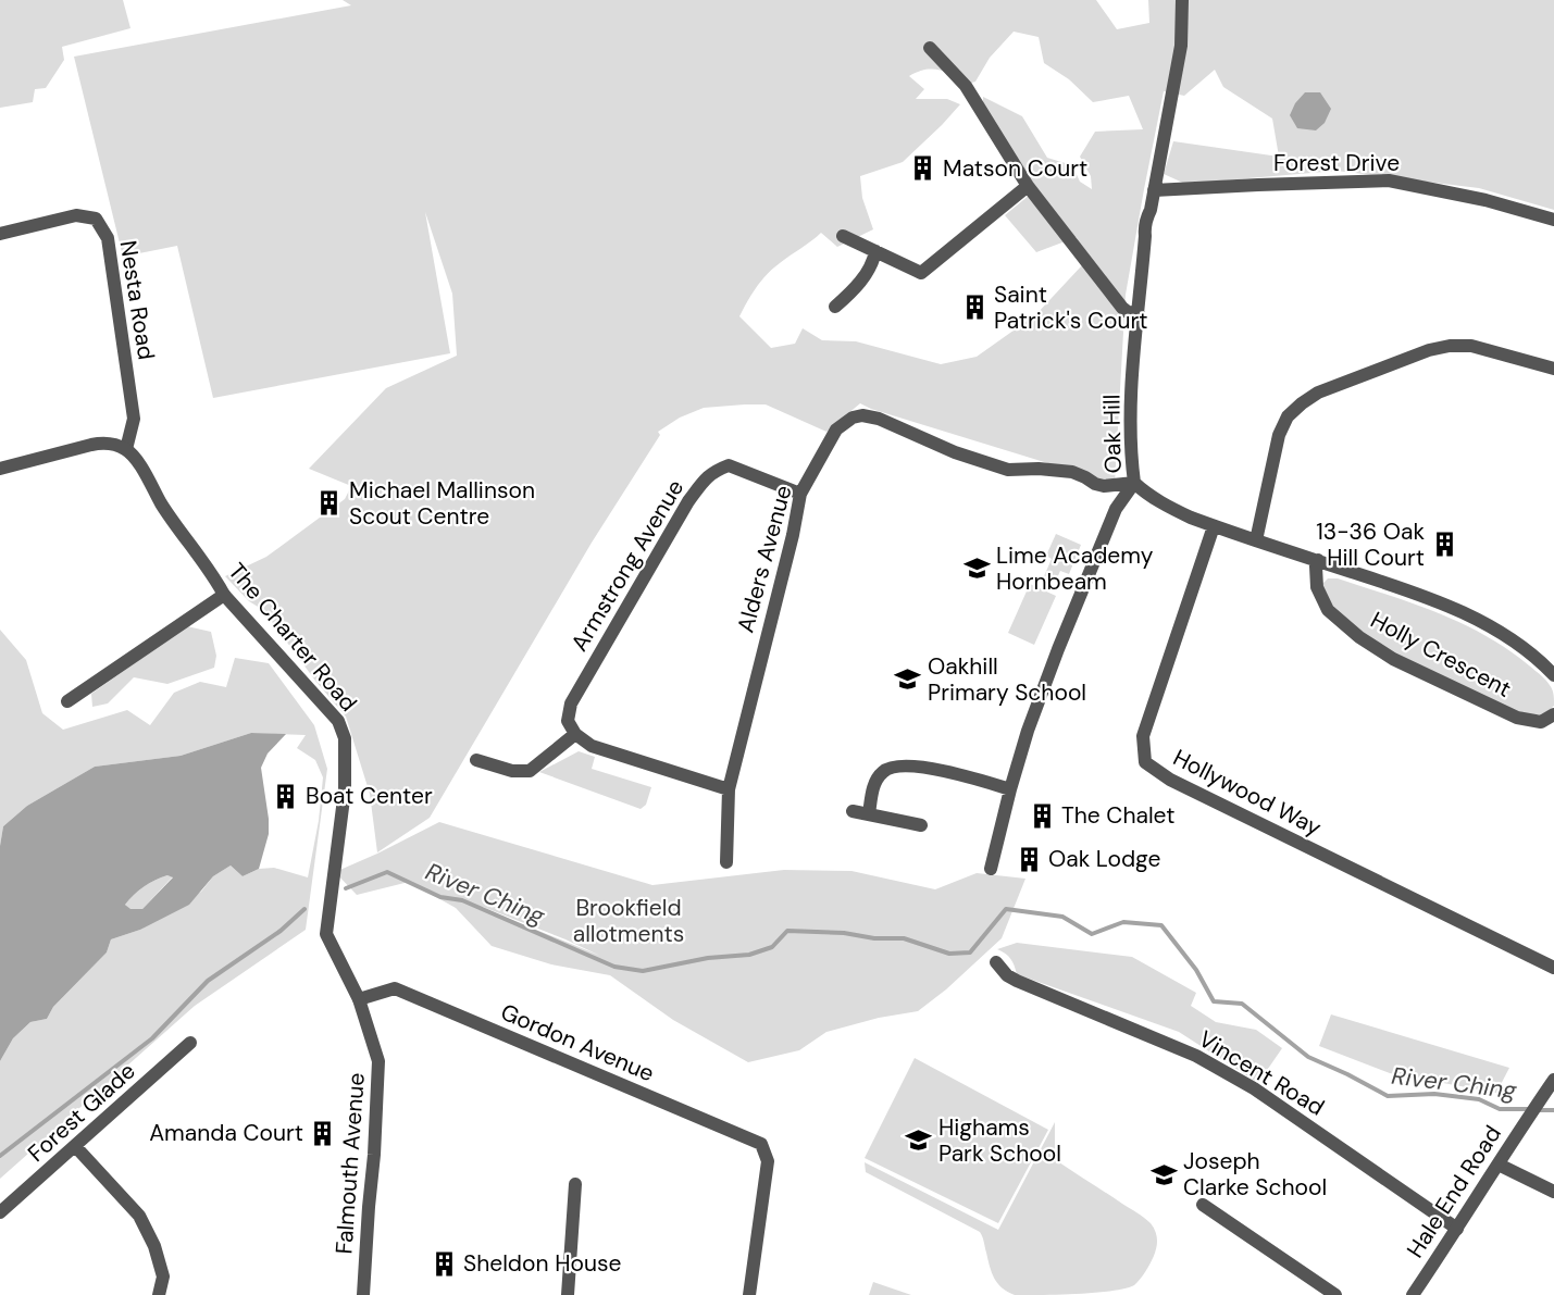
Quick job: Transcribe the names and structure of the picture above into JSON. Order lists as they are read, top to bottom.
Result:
{
  "streets": {
    "street": [
      "Forest Drive",
      "Nesta Road",
      "Oak Hill",
      "Alders Avenue",
      "Armstrong Avenue",
      "The Charter Road",
      "Holly Crescent",
      "Hollywood Way",
      "Gordon Avenue",
      "Vincent Road",
      "Forest Glade",
      "Falmouth Avenue",
      "Hale End Road"
    ]
  },
  "crossings": [
    ["Forest Drive", "Oak Hill"],
    ["Nesta Road", "The Charter Road"],
    ["Oak Hill", "Alders Avenue"],
    ["Oak Hill", "Holly Crescent"],
    ["Oak Hill", "Hollywood Way"],
    ["Alders Avenue", "Armstrong Avenue"],
    ["The Charter Road", "Falmouth Avenue"],
    ["Gordon Avenue", "Falmouth Avenue"],
    ["Vincent Road", "Hale End Road"]
  ],
  "water": ["River Ching"],
  "parks": ["Brookfield allotments"],
  "places": {
    "building": [
      "Matson Court",
      "Saint Patrick's Court",
      "Michael Mallinson Scout Centre",
      "13-36 Oak Hill Court",
      "Boat Center",
      "The Chalet",
      "Oak Lodge",
      "Amanda Court",
      "Sheldon House"
    ],
    "school or university": [
      "Lime Academy Hornbeam",
      "Oakhill Primary School",
      "Highams Park School",
      "Joseph Clarke School"
    ]
  }
}
